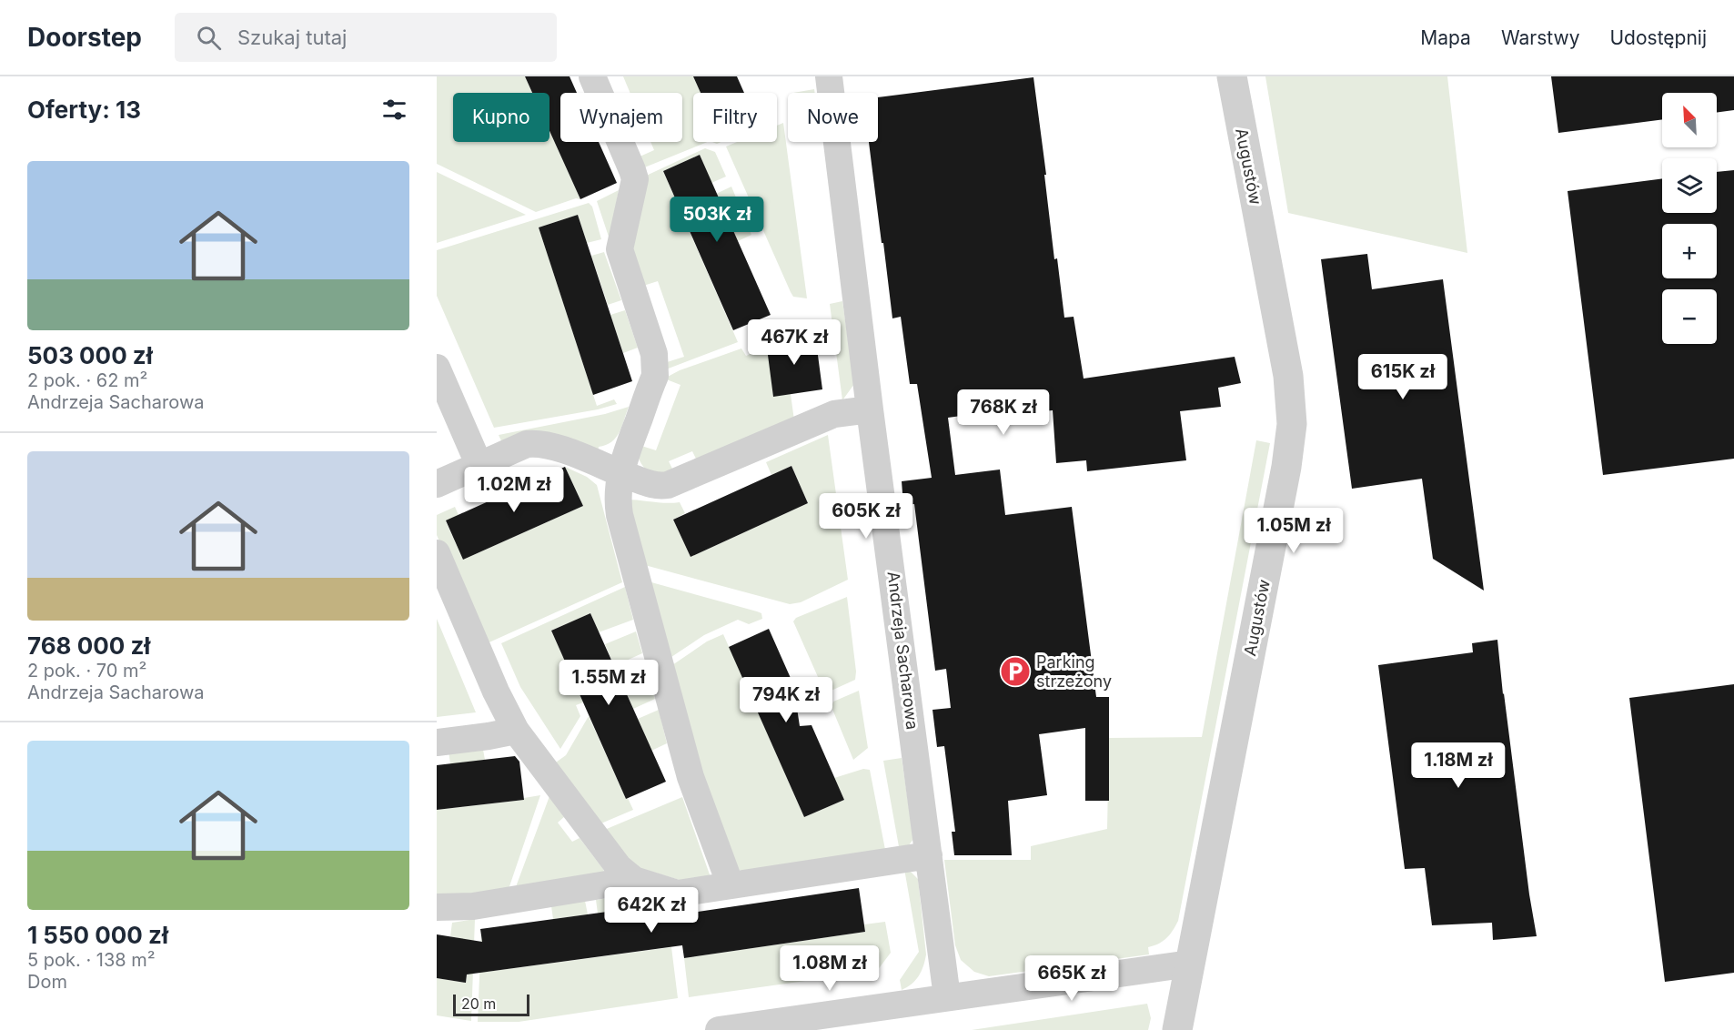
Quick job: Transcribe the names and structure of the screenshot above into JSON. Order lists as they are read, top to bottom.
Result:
{
  "streets": {
    "street": ["Augustów", "Andrzeja Sacharowa"]
  },
  "places": {
    "parking": ["Parking strzeżony"]
  },
  "scale_bar": "20 m",
  "north": "top left",
  "page": {
    "header": "Doorstep",
    "search": "Szukaj tutaj",
    "nav": ["Mapa", "Warstwy", "Udostępnij"],
    "heading": "Oferty: 13",
    "map_buttons": ["+", "−"],
    "chip": [
      "Kupno",
      "Wynajem",
      "Filtry",
      "Nowe"
    ],
    "list": [
      {
        "name": "503 000 zł",
        "note": "2 pok. · 62 m² · Andrzeja Sacharowa"
      },
      {
        "name": "768 000 zł",
        "note": "2 pok. · 70 m² · Andrzeja Sacharowa"
      },
      {
        "name": "1 550 000 zł",
        "note": "5 pok. · 138 m² · Dom"
      }
    ],
    "price": [
      "503K zł",
      "467K zł",
      "615K zł",
      "768K zł",
      "1.02M zł",
      "605K zł",
      "1.05M zł",
      "1.55M zł",
      "794K zł",
      "1.18M zł",
      "642K zł",
      "1.08M zł",
      "665K zł"
    ],
    "scale": "20 m"
  }
}
